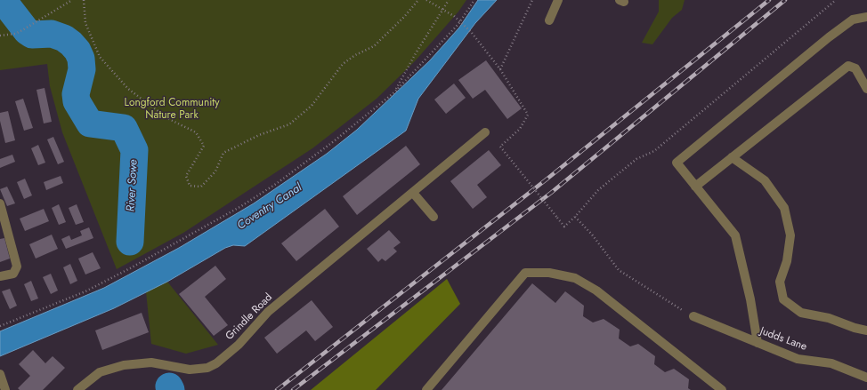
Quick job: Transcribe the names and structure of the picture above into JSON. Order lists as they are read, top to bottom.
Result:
{
  "streets": {
    "street": ["Grindle Road", "Judds Lane"]
  },
  "water": ["River Sowe", "Coventry Canal"],
  "parks": ["Longford Community Nature Park"]
}
